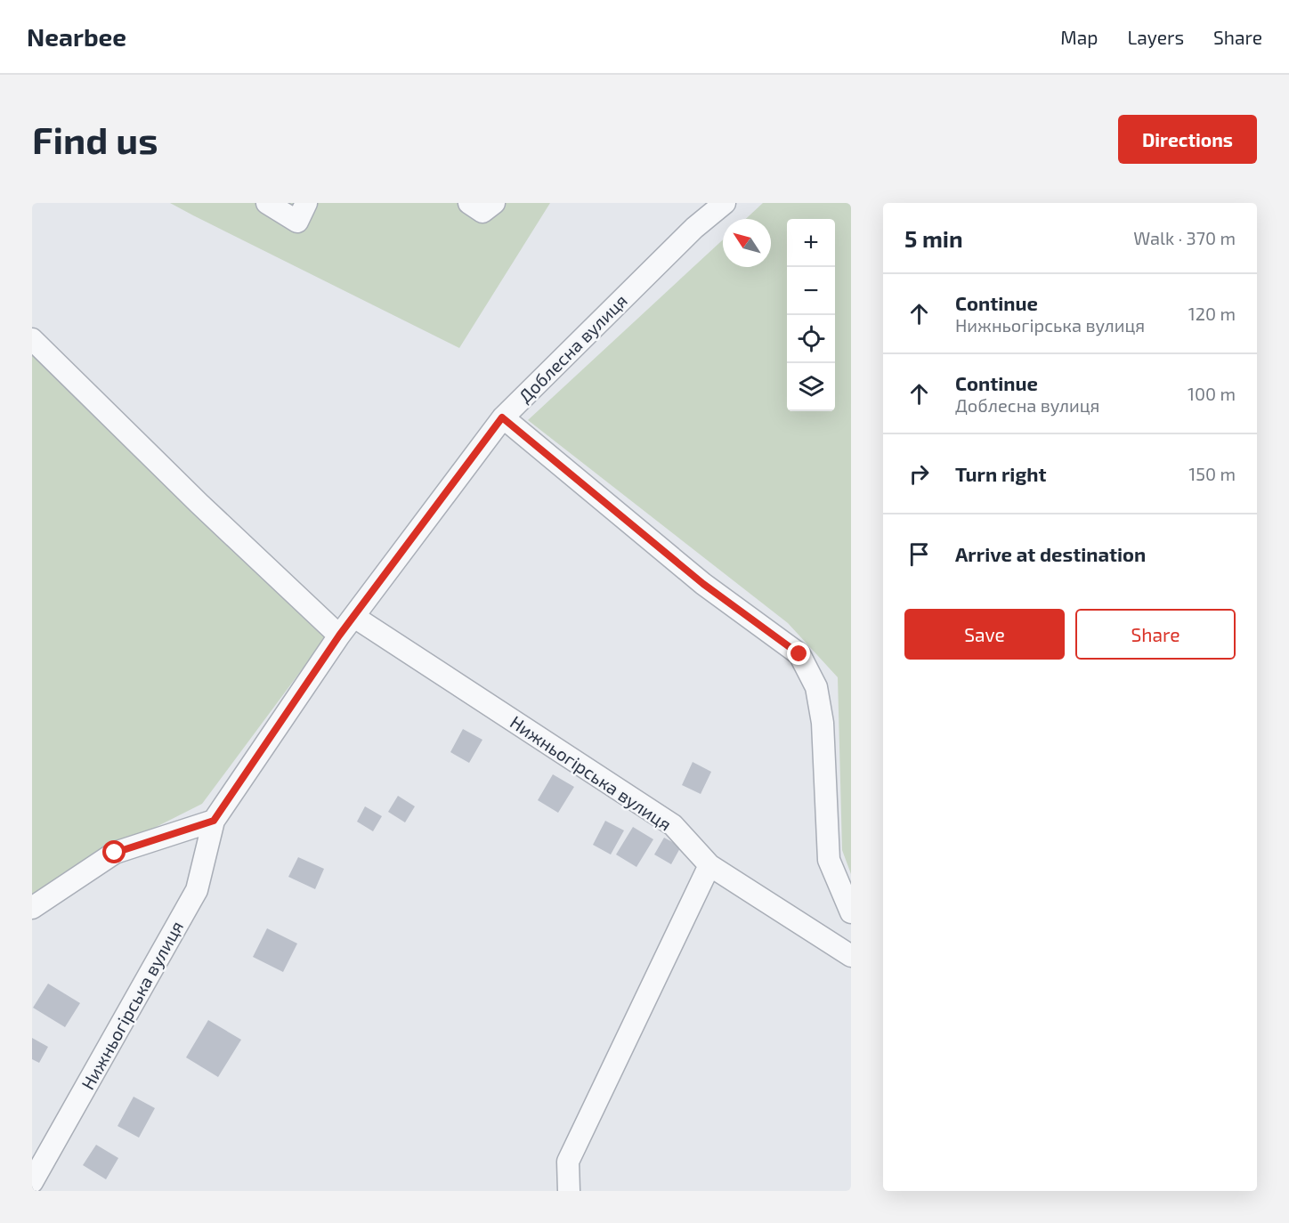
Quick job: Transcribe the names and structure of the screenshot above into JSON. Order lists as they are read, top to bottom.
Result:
{
  "streets": {
    "street": ["Доблесна вулиця", "Нижньогірська вулиця"]
  },
  "crossings": [
    ["Доблесна вулиця", "Нижньогірська вулиця"]
  ],
  "north": "top left",
  "page": {
    "header": "Nearbee",
    "nav": ["Map", "Layers", "Share"],
    "buttons": [
      "Directions",
      ["Save", "Share"]
    ],
    "title": "Find us",
    "heading": ["5 min", "Walk · 370 m"],
    "map_buttons": ["+", "−"],
    "list": [
      ["Continue", "Нижньогірська вулиця", "120 m"],
      ["Continue", "Доблесна вулиця", "100 m"],
      ["Turn right", "150 m"],
      "Arrive at destination"
    ]
  }
}
